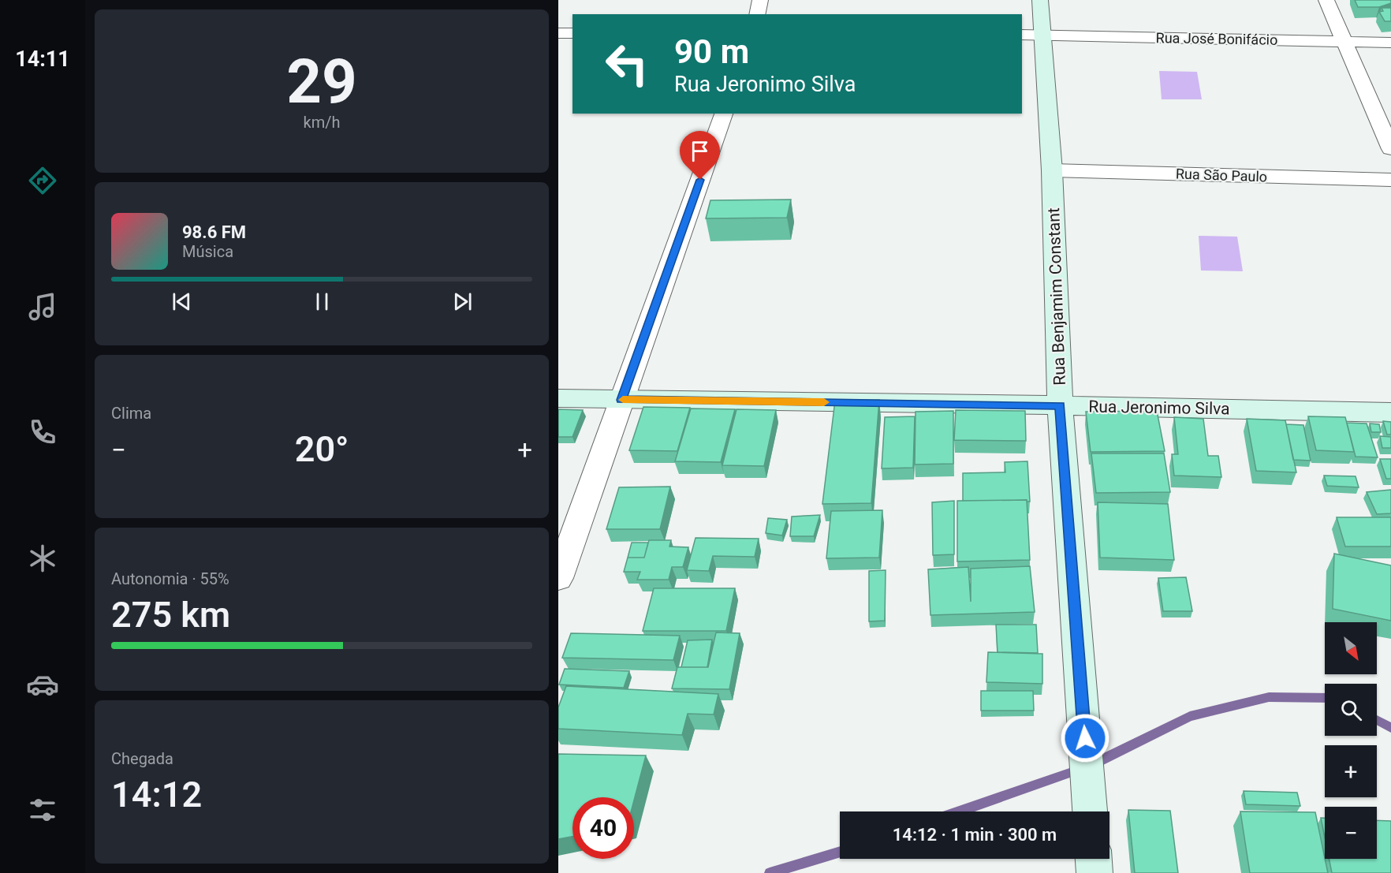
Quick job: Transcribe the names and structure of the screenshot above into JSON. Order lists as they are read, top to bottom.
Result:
{
  "streets": {
    "street": [
      "Rua José Bonifácio",
      "Rua São Paulo",
      "Rua Benjamim Constant",
      "Rua Jeronimo Silva"
    ]
  },
  "crossings": [
    ["Rua José Bonifácio", "Rua Benjamim Constant"],
    ["Rua São Paulo", "Rua Benjamim Constant"],
    ["Rua Benjamim Constant", "Rua Jeronimo Silva"]
  ],
  "north": "bottom right",
  "page": {
    "tabs": "14:11",
    "tile": [
      ["29", "km/h"],
      "Clima",
      ["Autonomia · 55%", "275 km"],
      ["Chegada", "14:12"]
    ],
    "turn": ["90 m", "Rua Jeronimo Silva"],
    "song": ["98.6 FM", "Música"],
    "heat": ["−", "20°", "+"],
    "map_buttons": ["+", "−"],
    "limit": "40",
    "trip": "14:12 · 1 min · 300 m"
  }
}
